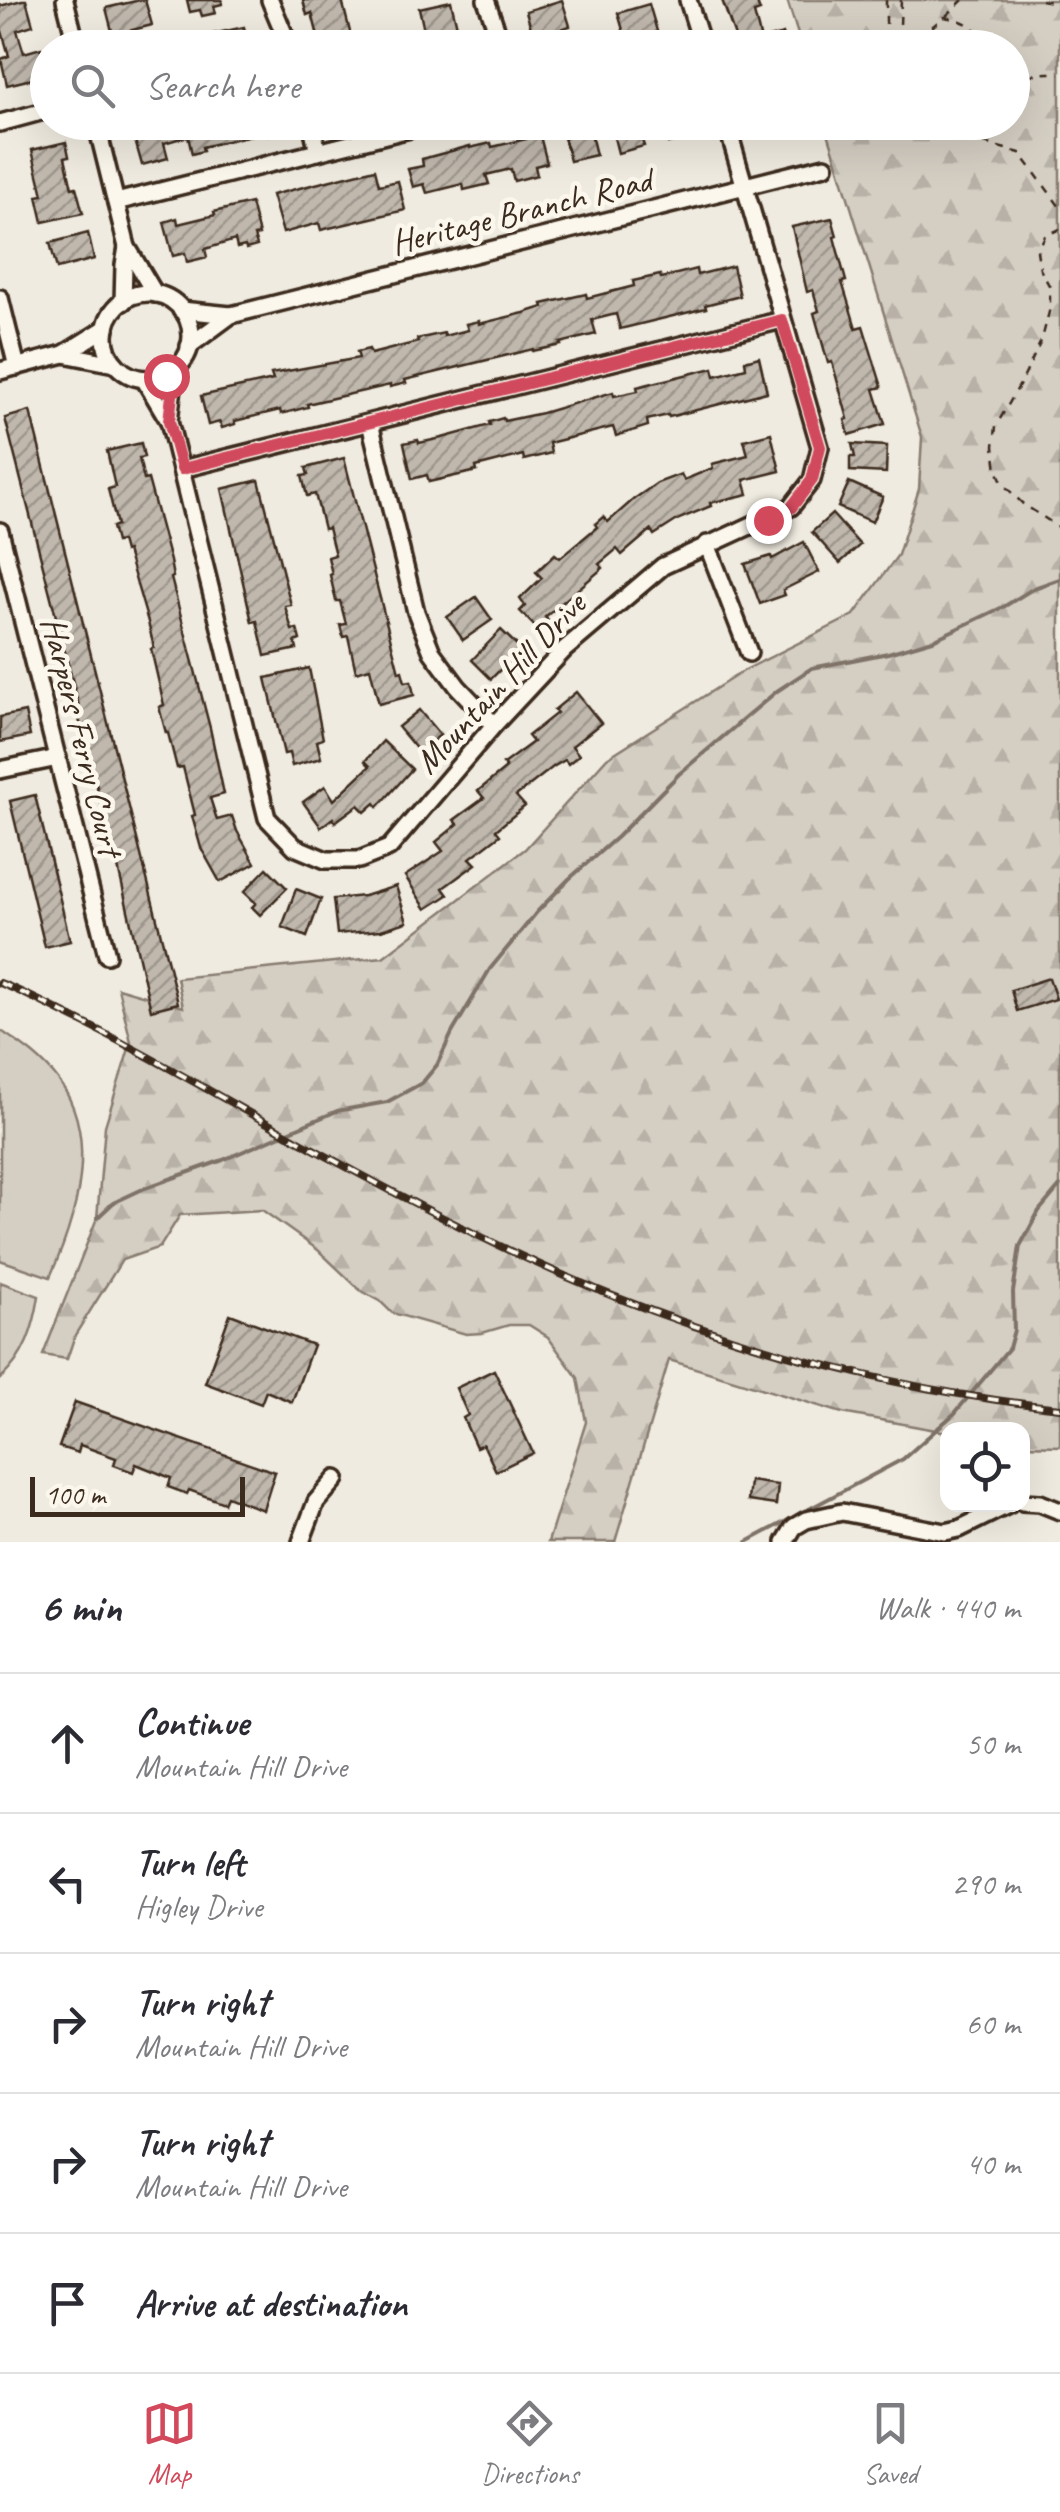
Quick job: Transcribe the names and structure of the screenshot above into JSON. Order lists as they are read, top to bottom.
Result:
{
  "streets": {
    "street": ["Heritage Branch Road", "Mountain Hill Drive", "Harpers Ferry Court"]
  },
  "crossings": [
    ["Heritage Branch Road", "Mountain Hill Drive"]
  ],
  "scale_bar": "100 m",
  "page": {
    "search": "Search here",
    "scale": "100 m",
    "heading": ["6 min", "Walk · 440 m"],
    "list": [
      ["Continue", "Mountain Hill Drive", "50 m"],
      ["Turn left", "Higley Drive", "290 m"],
      ["Turn right", "Mountain Hill Drive", "60 m"],
      ["Turn right", "Mountain Hill Drive", "40 m"],
      "Arrive at destination"
    ],
    "nav": ["Map", "Directions", "Saved"]
  }
}
